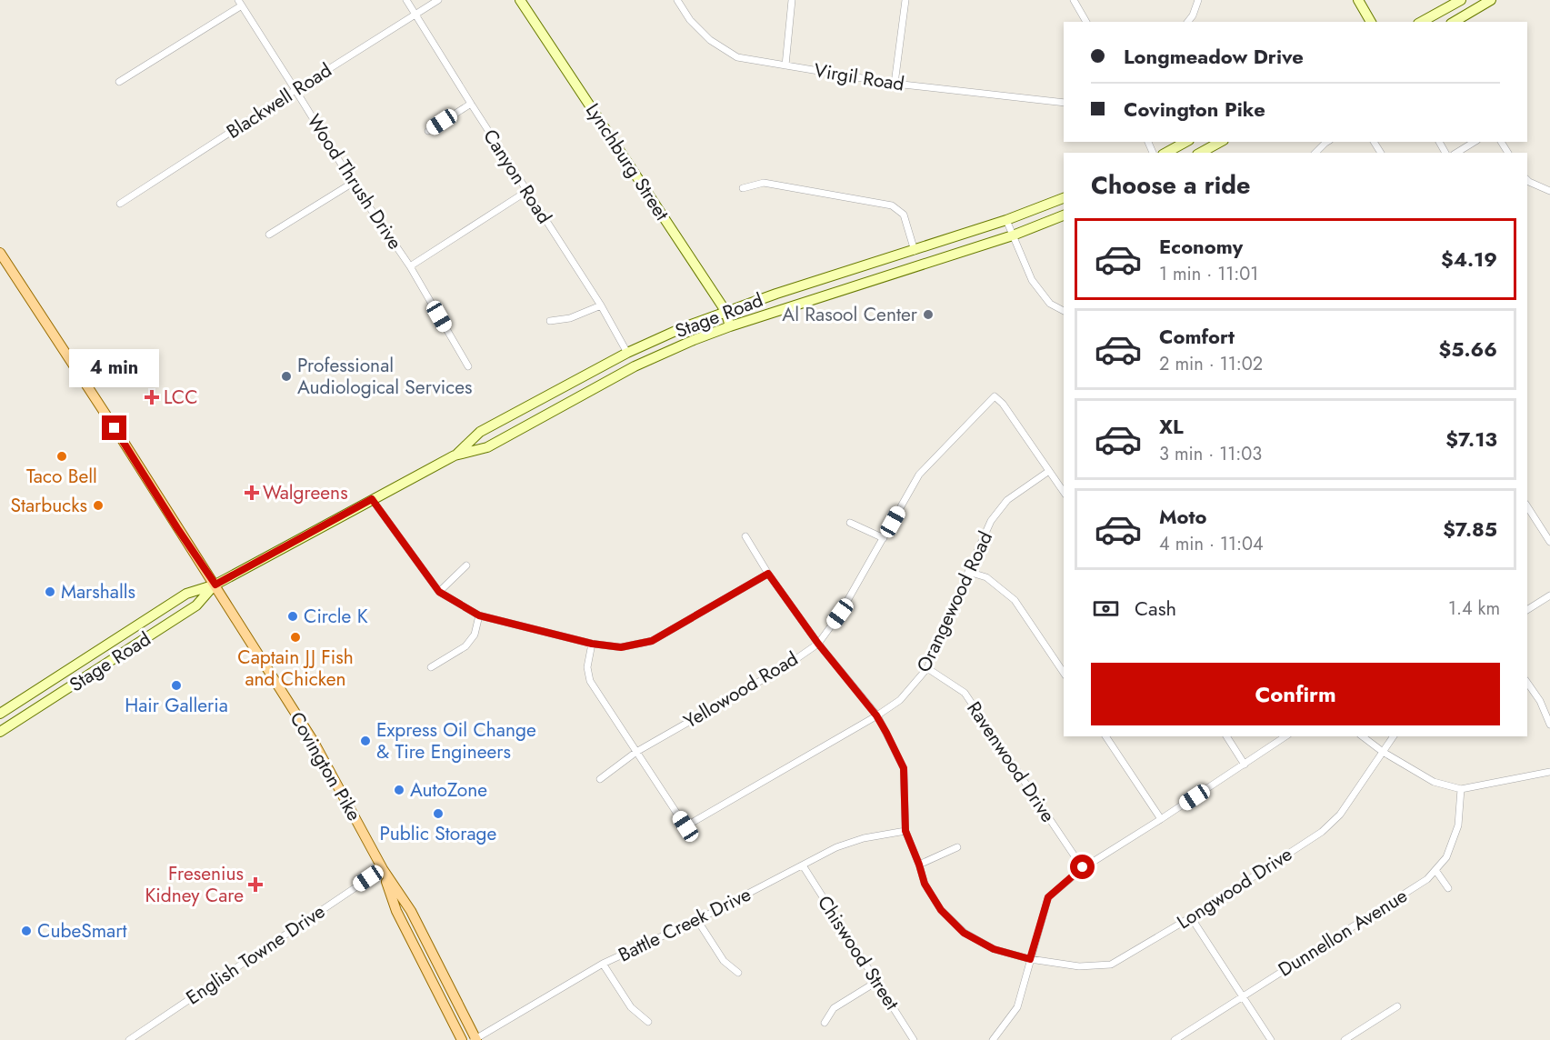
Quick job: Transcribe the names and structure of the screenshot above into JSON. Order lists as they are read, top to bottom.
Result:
{
  "streets": {
    "main road": ["Lynchburg Street", "Stage Road", "Covington Pike"],
    "street": [
      "Virgil Road",
      "Blackwell Road",
      "Canyon Road",
      "Wood Thrush Drive",
      "Orangewood Road",
      "Yellowood Road",
      "Ravenwood Drive",
      "Longwood Drive",
      "Battle Creek Drive",
      "Dunnellon Avenue",
      "Chiswood Street",
      "English Towne Drive"
    ]
  },
  "crossings": [
    ["Blackwell Road", "Canyon Road"],
    ["Blackwell Road", "Wood Thrush Drive"],
    ["Lynchburg Street", "Stage Road"],
    ["Canyon Road", "Stage Road"],
    ["Stage Road", "Covington Pike"],
    ["Orangewood Road", "Yellowood Road"],
    ["Orangewood Road", "Ravenwood Drive"],
    ["Covington Pike", "Battle Creek Drive"],
    ["Covington Pike", "English Towne Drive"],
    ["Battle Creek Drive", "Chiswood Street"]
  ],
  "places": {
    "other": [
      "Al Rasool Center",
      "Professional Audiological Services",
      "Taco Bell",
      "Starbucks",
      "Marshalls",
      "Circle K",
      "Captain JJ Fish and Chicken",
      "Hair Galleria",
      "Express Oil Change & Tire Engineers",
      "AutoZone",
      "Public Storage",
      "CubeSmart"
    ],
    "health": ["LCC", "Walgreens", "Fresenius Kidney Care"]
  },
  "page": {
    "banner": ["Longmeadow Drive", "Covington Pike"],
    "heading": "Choose a ride",
    "list": [
      {
        "name": "Economy",
        "note": "1 min · 11:01",
        "value": "$4.19"
      },
      {
        "name": "Comfort",
        "note": "2 min · 11:02",
        "value": "$5.66"
      },
      {
        "name": "XL",
        "note": "3 min · 11:03",
        "value": "$7.13"
      },
      {
        "name": "Moto",
        "note": "4 min · 11:04",
        "value": "$7.85"
      }
    ],
    "bubble": "4 min",
    "pay": ["Cash", "1.4 km"],
    "buttons": "Confirm"
  }
}
